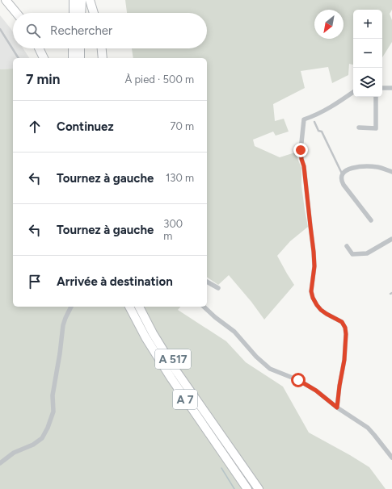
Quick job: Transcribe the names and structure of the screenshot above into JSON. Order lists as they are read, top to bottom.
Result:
{
  "streets": {
    "highway": ["A 517", "A 7"]
  },
  "crossings": [
    ["A 517", "A 7"]
  ],
  "north": "bottom left",
  "page": {
    "map_buttons": ["+", "−"],
    "search": "Rechercher",
    "heading": ["7 min", "À pied · 500 m"],
    "list": [
      ["Continuez", "70 m"],
      ["Tournez à gauche", "130 m"],
      ["Tournez à gauche", "300 m"],
      "Arrivée à destination"
    ]
  }
}
